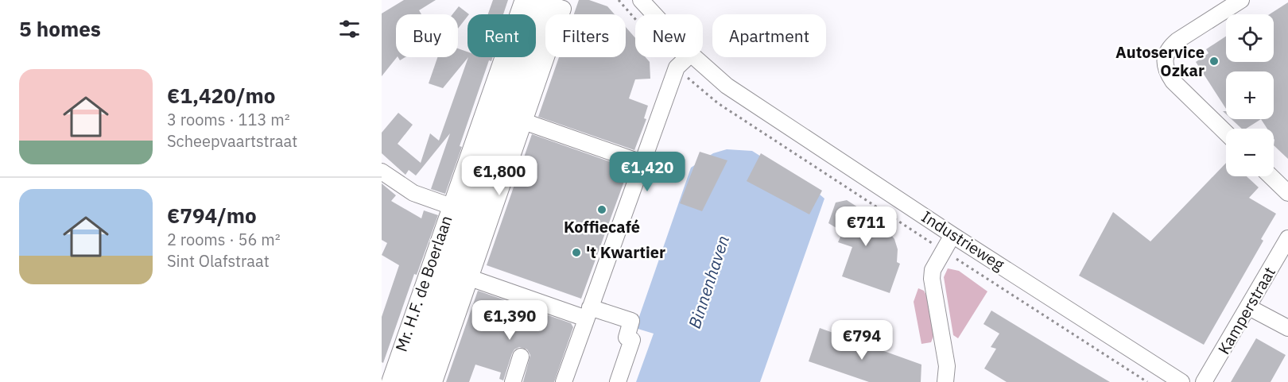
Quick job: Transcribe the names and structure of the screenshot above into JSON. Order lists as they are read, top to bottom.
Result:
{
  "streets": {
    "street": ["Industrieweg", "Mr. H.F. de Boerlaan", "Kamperstraat"]
  },
  "water": ["Binnenhaven"],
  "places": ["Autoservice Ozkar", "Koffiecafé", "'t Kwartier"],
  "page": {
    "heading": "5 homes",
    "map_buttons": ["+", "−"],
    "chip": [
      "Buy",
      "Rent",
      "Filters",
      "New",
      "Apartment"
    ],
    "list": [
      {
        "name": "€1,420/mo",
        "note": "3 rooms · 113 m² · Scheepvaartstraat"
      },
      {
        "name": "€794/mo",
        "note": "2 rooms · 56 m² · Sint Olafstraat"
      }
    ],
    "price": [
      "€1,420",
      "€1,800",
      "€711",
      "€1,390",
      "€794"
    ]
  }
}
